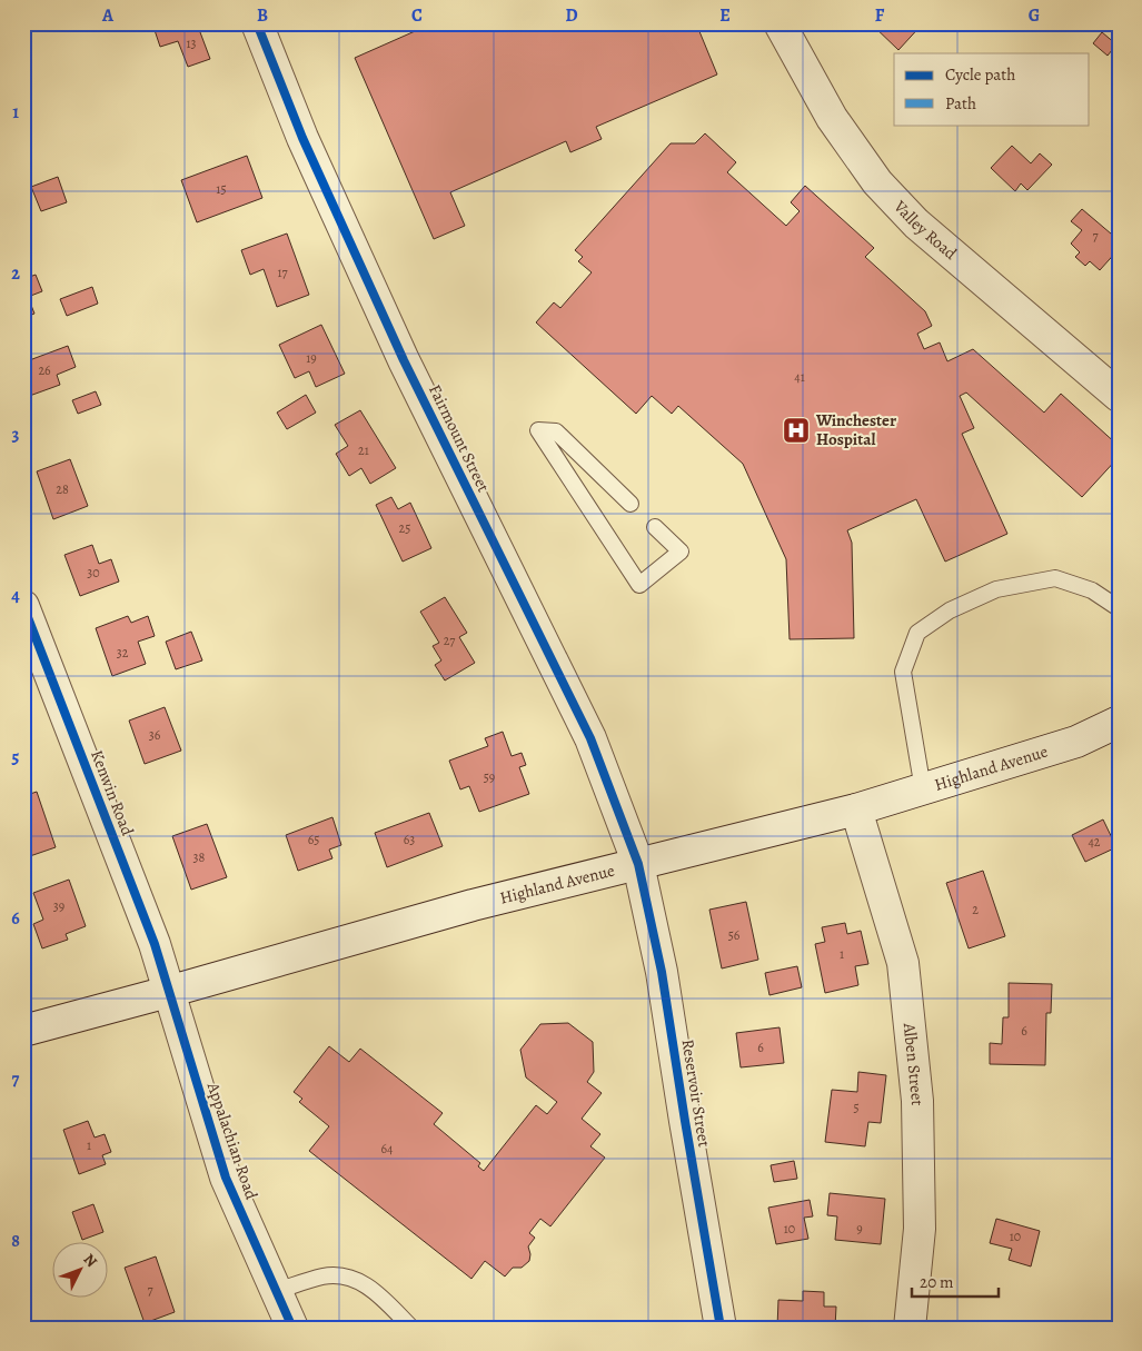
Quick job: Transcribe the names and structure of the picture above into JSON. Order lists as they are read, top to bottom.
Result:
{
  "streets": {
    "street": [
      "Valley Road",
      "Fairmount Street",
      "Highland Avenue",
      "Kenwin Road",
      "Alben Street",
      "Reservoir Street",
      "Appalachian Road"
    ]
  },
  "crossings": [
    ["Fairmount Street", "Highland Avenue"],
    ["Fairmount Street", "Reservoir Street"],
    ["Highland Avenue", "Kenwin Road"],
    ["Highland Avenue", "Alben Street"],
    ["Highland Avenue", "Reservoir Street"],
    ["Highland Avenue", "Appalachian Road"],
    ["Kenwin Road", "Appalachian Road"]
  ],
  "places": {
    "hospital": ["Winchester Hospital"]
  },
  "house_numbers": [
    "13",
    "15",
    "7",
    "17",
    "19",
    "26",
    "41",
    "21",
    "28",
    "25",
    "30",
    "27",
    "32",
    "36",
    "59",
    "65",
    "63",
    "42",
    "38",
    "39",
    "2",
    "56",
    "1",
    "6",
    "6",
    "5",
    "1",
    "64",
    "10",
    "9",
    "10",
    "7"
  ],
  "legend": ["Cycle path", "Path"],
  "scale_bar": "20 m",
  "north": "top right",
  "grid": {
    "columns": [
      "A",
      "B",
      "C",
      "D",
      "E",
      "F",
      "G"
    ],
    "rows": [
      "1",
      "2",
      "3",
      "4",
      "5",
      "6",
      "7",
      "8"
    ]
  }
}
